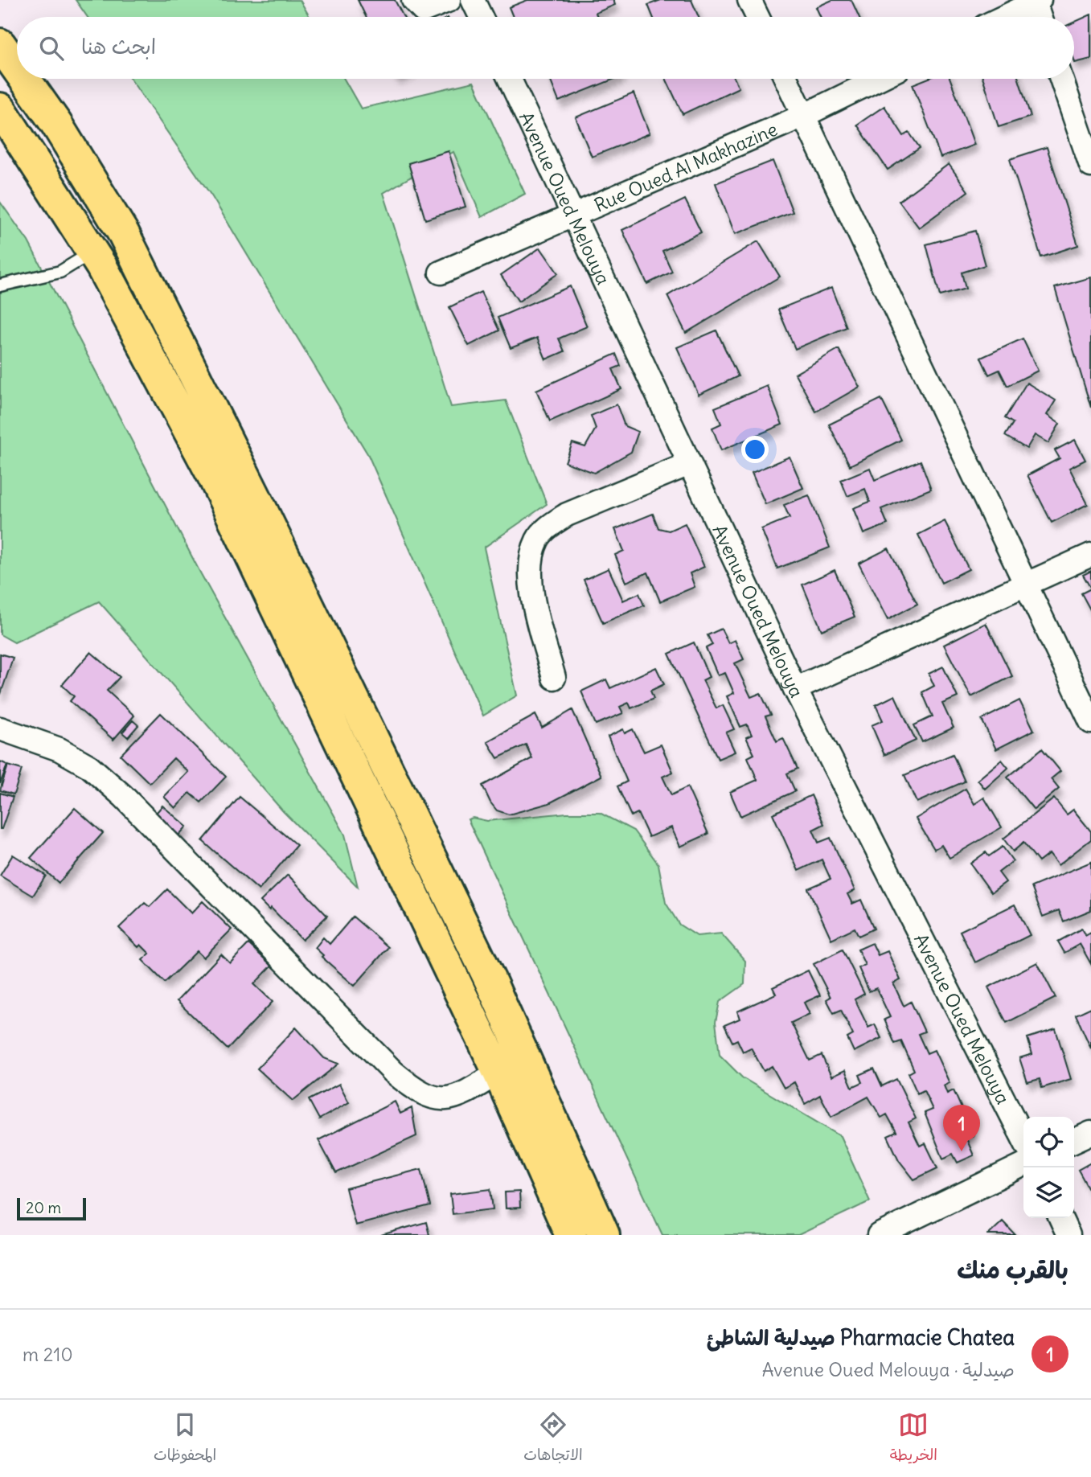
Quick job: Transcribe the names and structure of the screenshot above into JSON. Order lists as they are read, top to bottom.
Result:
{
  "streets": {
    "street": ["Rue Oued Al Makhazine", "Avenue Oued Melouya"]
  },
  "crossings": [
    ["Rue Oued Al Makhazine", "Avenue Oued Melouya"]
  ],
  "scale_bar": "20 m",
  "page": {
    "search": "ابحث هنا",
    "pins": "1",
    "scale": "20 m",
    "heading": "بالقرب منك",
    "list": [
      {
        "mark": "1",
        "name": "Pharmacie Chatea صيدلية الشاطئ",
        "note": "صيدلية · Avenue Oued Melouya",
        "value": "210 m"
      }
    ],
    "nav": ["الخريطة", "الاتجاهات", "المحفوظات"]
  }
}
